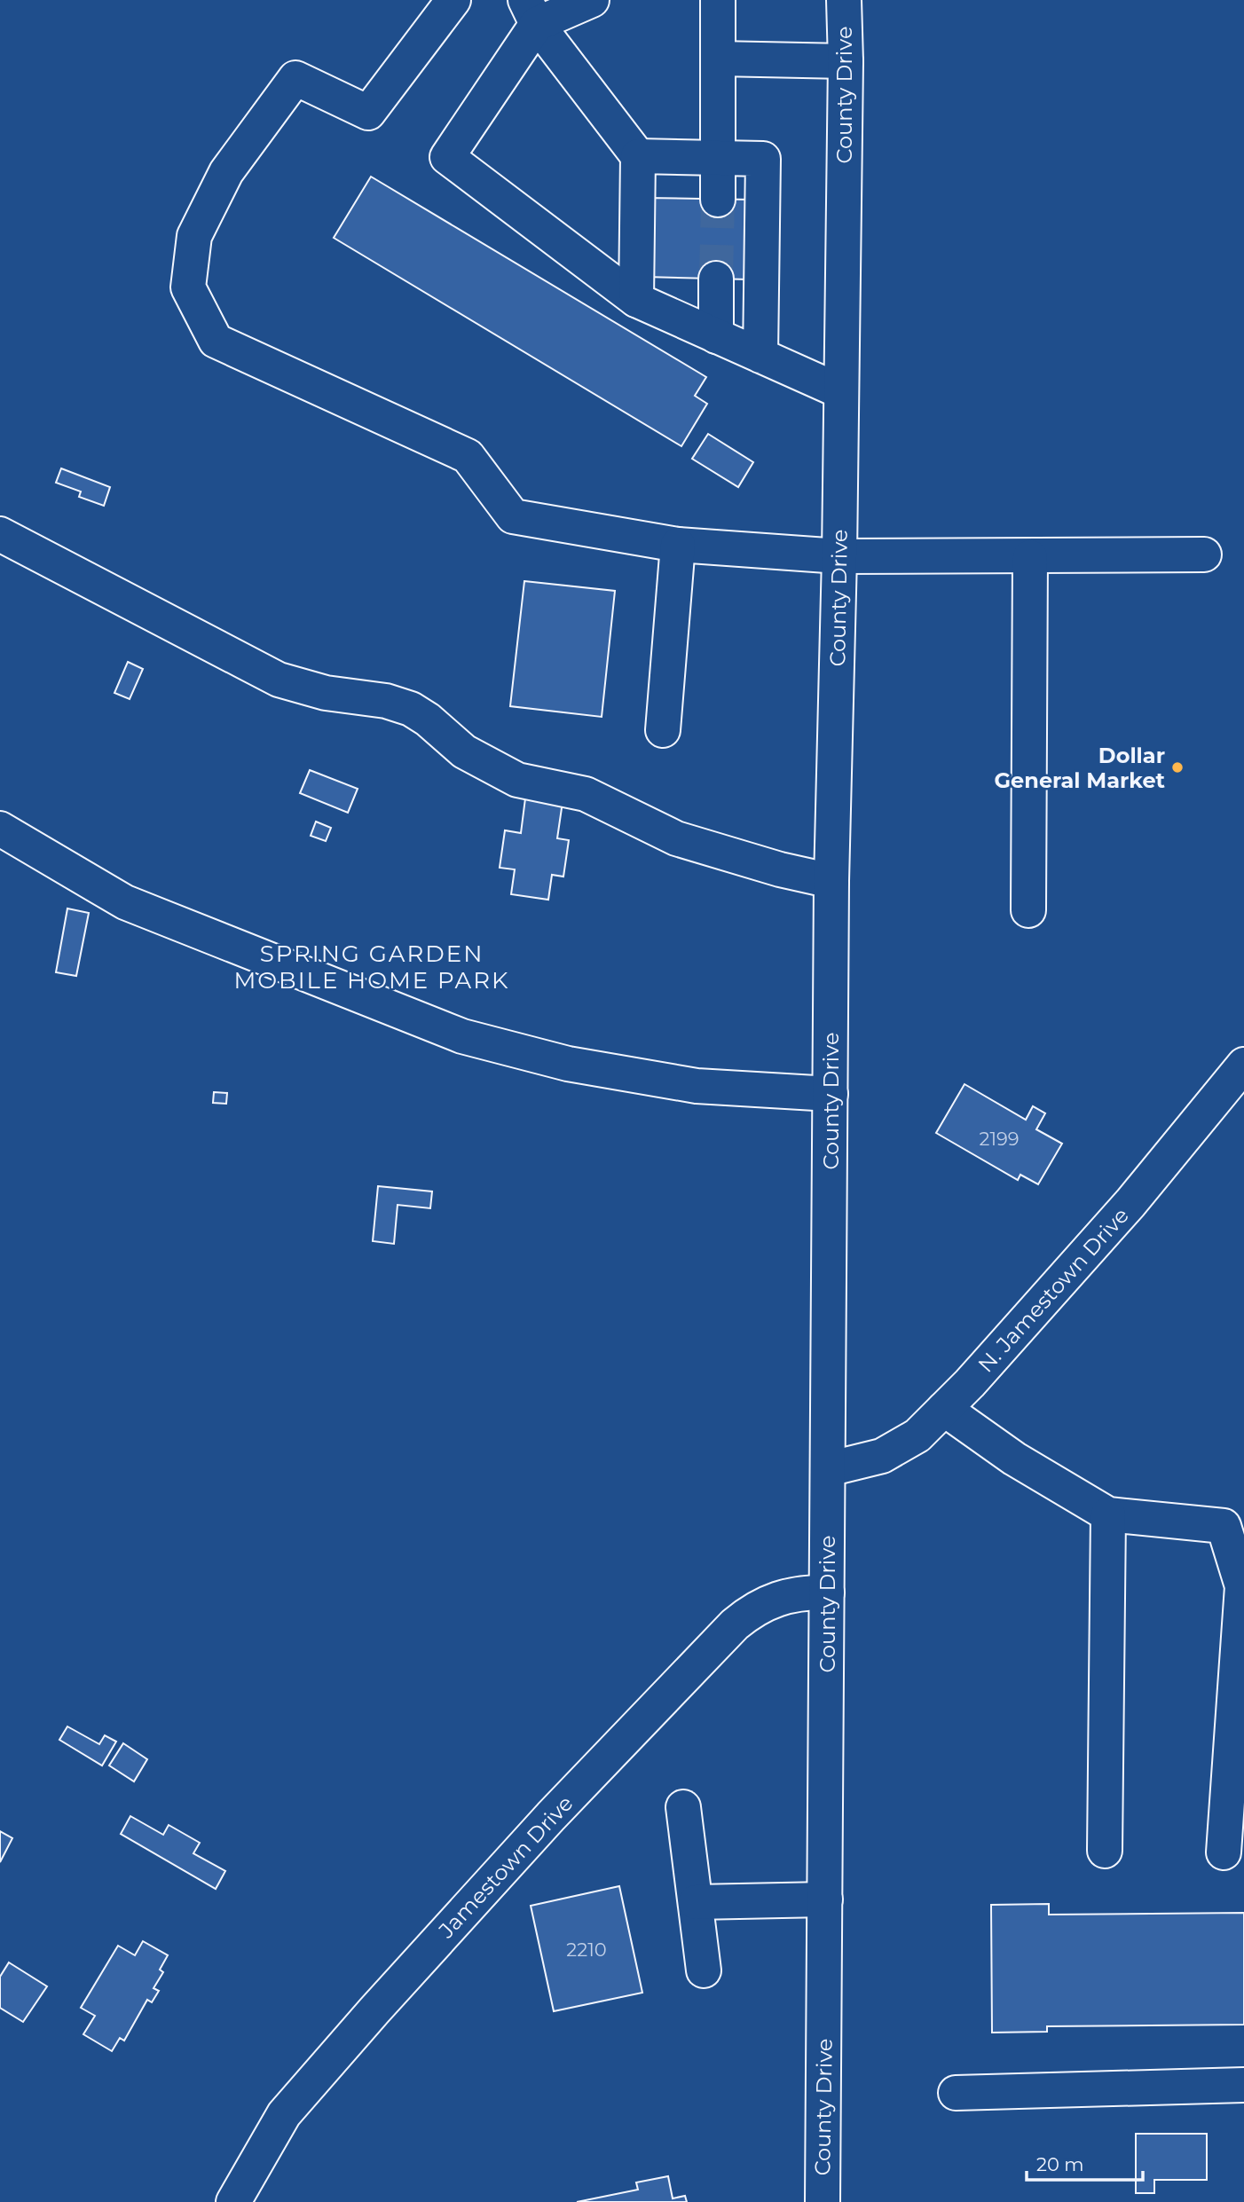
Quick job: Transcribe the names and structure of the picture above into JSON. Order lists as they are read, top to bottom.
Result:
{
  "streets": {
    "main road": ["County Drive", "N. Jamestown Drive", "Jamestown Drive"]
  },
  "crossings": [
    ["County Drive", "N. Jamestown Drive"],
    ["County Drive", "Jamestown Drive"]
  ],
  "districts": ["SPRING GARDEN MOBILE HOME PARK"],
  "places": ["Dollar General Market"],
  "house_numbers": ["2199", "2210"],
  "scale_bar": "20 m"
}
